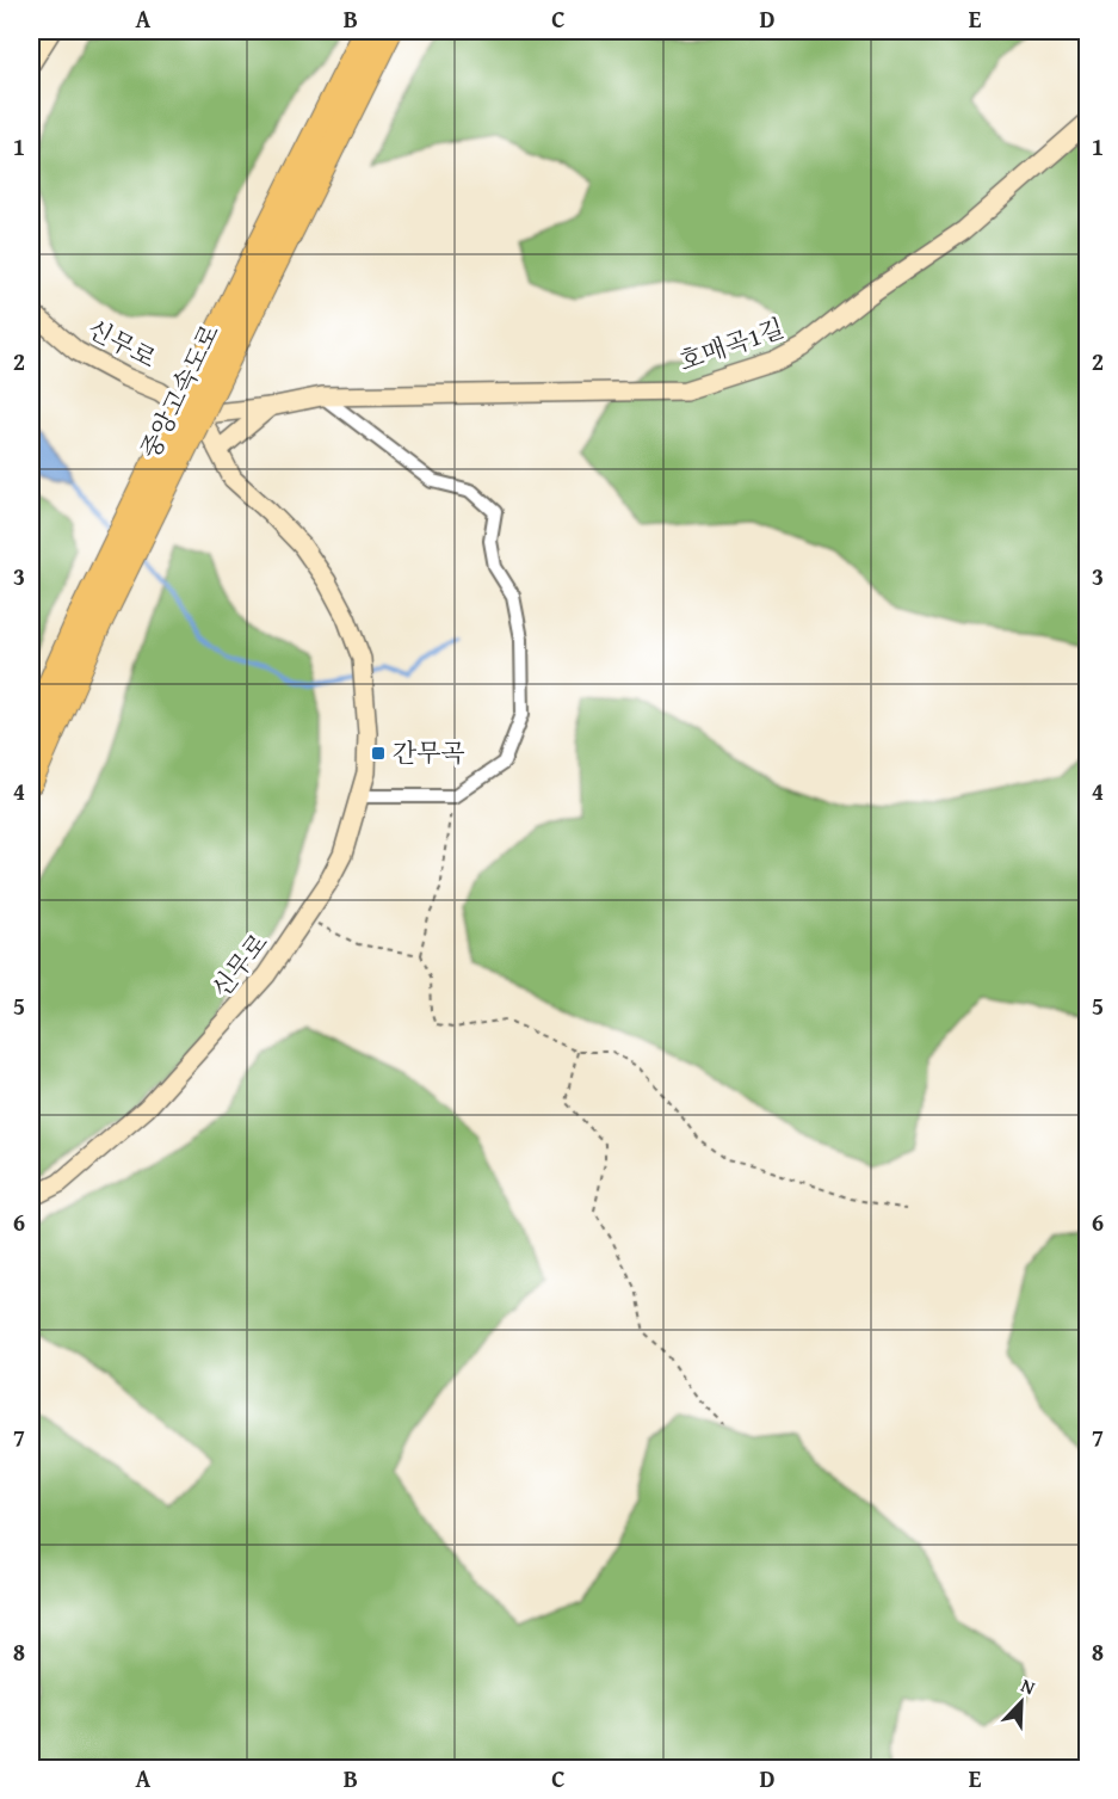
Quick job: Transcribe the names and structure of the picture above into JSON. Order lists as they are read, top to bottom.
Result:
{
  "streets": {
    "highway": ["중앙고속도로"],
    "street": ["신무로", "호매곡1길"]
  },
  "crossings": [
    ["신무로", "호매곡1길"]
  ],
  "places": {
    "transit": ["간무곡"]
  },
  "north": "top right",
  "grid": {
    "columns": [
      "A",
      "B",
      "C",
      "D",
      "E"
    ],
    "rows": [
      "1",
      "2",
      "3",
      "4",
      "5",
      "6",
      "7",
      "8"
    ]
  }
}
